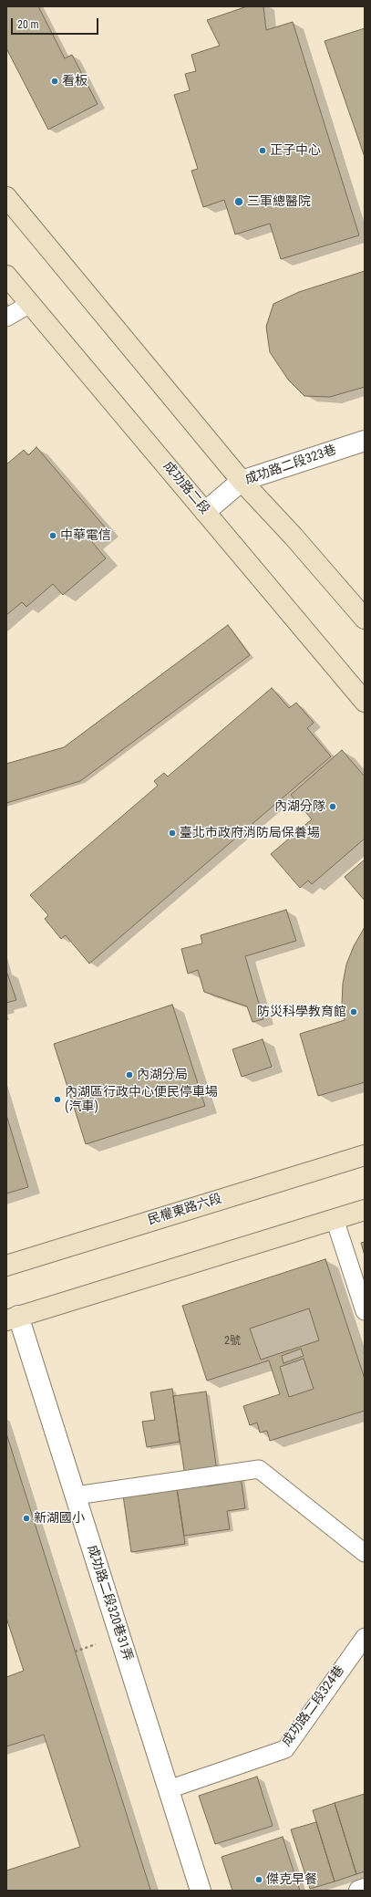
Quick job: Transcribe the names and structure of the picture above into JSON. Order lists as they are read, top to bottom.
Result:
{
  "streets": {
    "main road": ["成功路二段", "民權東路六段"],
    "street": ["成功路二段323巷", "成功路二段320巷31弄"],
    "lane": ["成功路二段324巷"]
  },
  "crossings": [
    ["成功路二段323巷", "成功路二段"],
    ["成功路二段320巷31弄", "成功路二段324巷"]
  ],
  "places": [
    "看板",
    "正子中心",
    "三軍總醫院",
    "中華電信",
    "內湖分隊",
    "臺北市政府消防局保養場",
    "防災科學教育館",
    "內湖分局",
    "內湖區行政中心便民停車場 (汽車)",
    "新湖國小",
    "傑克早餐"
  ],
  "house_numbers": ["2號"],
  "scale_bar": "20 m"
}
